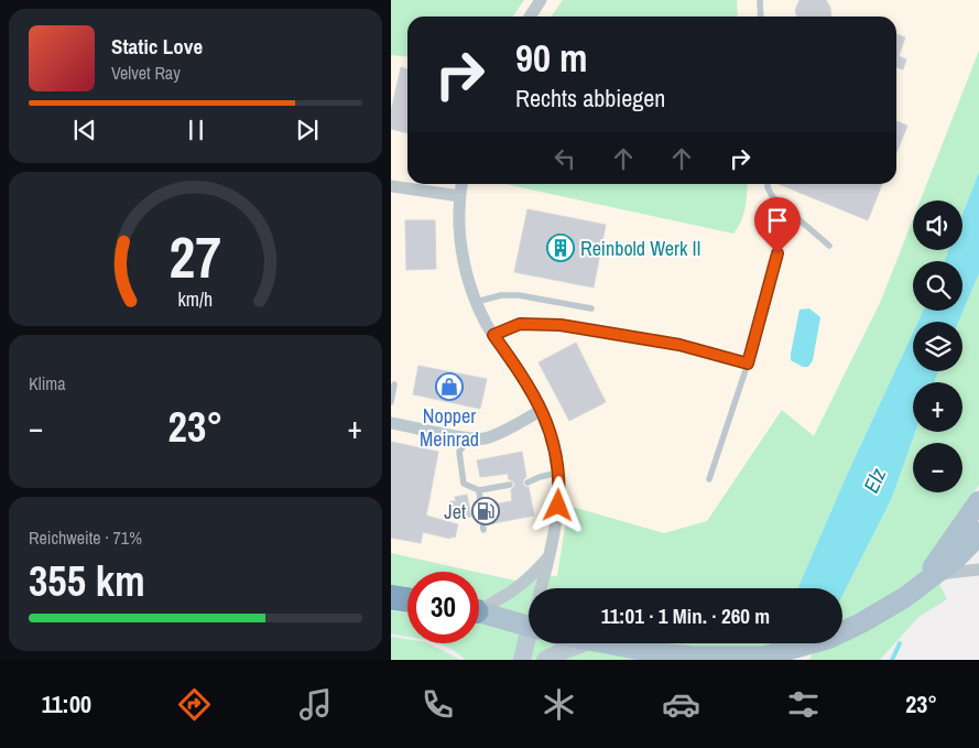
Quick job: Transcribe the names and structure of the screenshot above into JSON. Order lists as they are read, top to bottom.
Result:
{
  "water": ["Elz"],
  "places": {
    "building": ["Reinbold Werk II"],
    "shop": ["Nopper Meinrad"],
    "fuel station": ["Jet"]
  },
  "page": {
    "turn": ["90 m", "Rechts abbiegen"],
    "song": ["Static Love", "Velvet Ray"],
    "map_buttons": ["+", "−"],
    "tile": [
      "Klima",
      ["Reichweite · 71%", "355 km"]
    ],
    "heat": ["−", "23°", "+"],
    "limit": "30",
    "trip": "11:01 · 1 Min. · 260 m",
    "tabs": ["11:00", "23°"],
    "gauge": ["27", "km/h"]
  }
}
